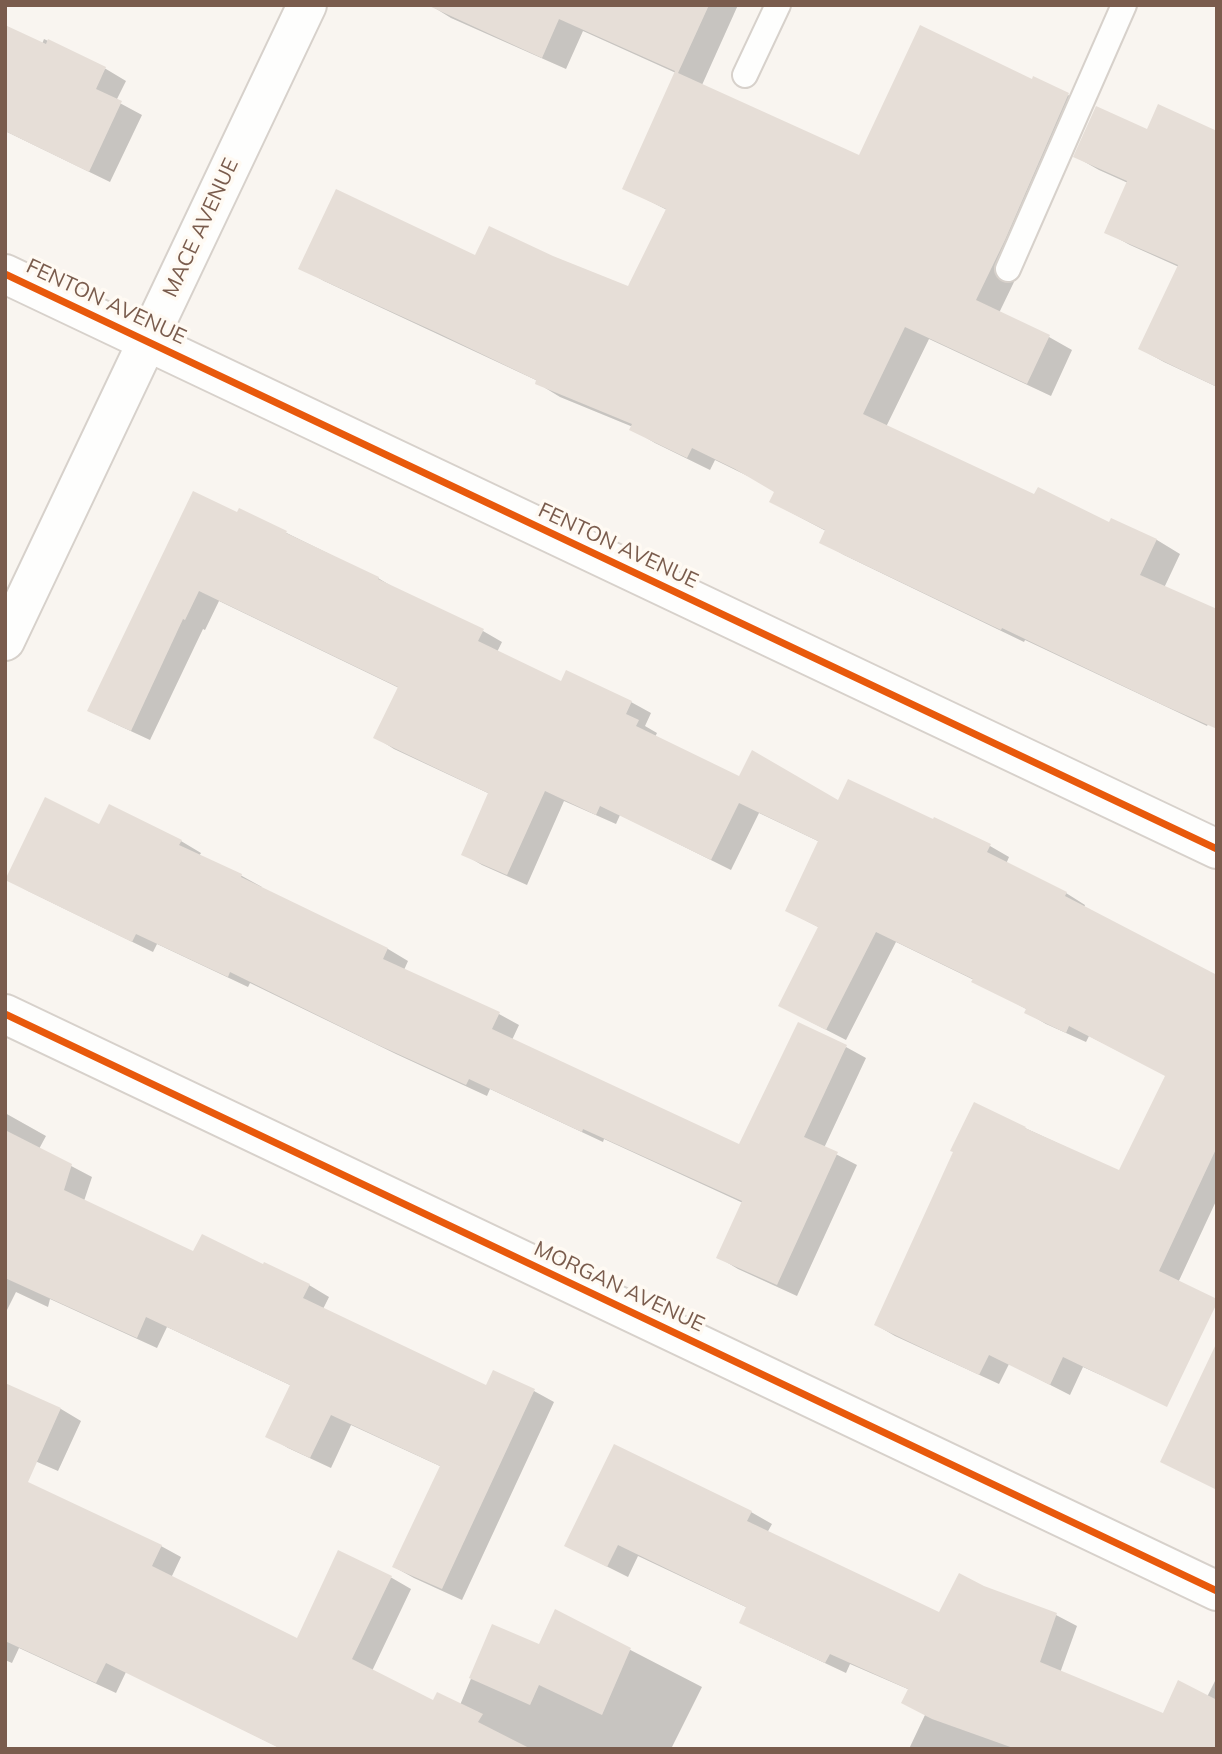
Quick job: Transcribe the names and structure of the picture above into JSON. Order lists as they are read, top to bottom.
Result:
{
  "streets": {
    "street": ["MACE AVENUE", "FENTON AVENUE", "MORGAN AVENUE"]
  },
  "crossings": [
    ["MACE AVENUE", "FENTON AVENUE"]
  ]
}
